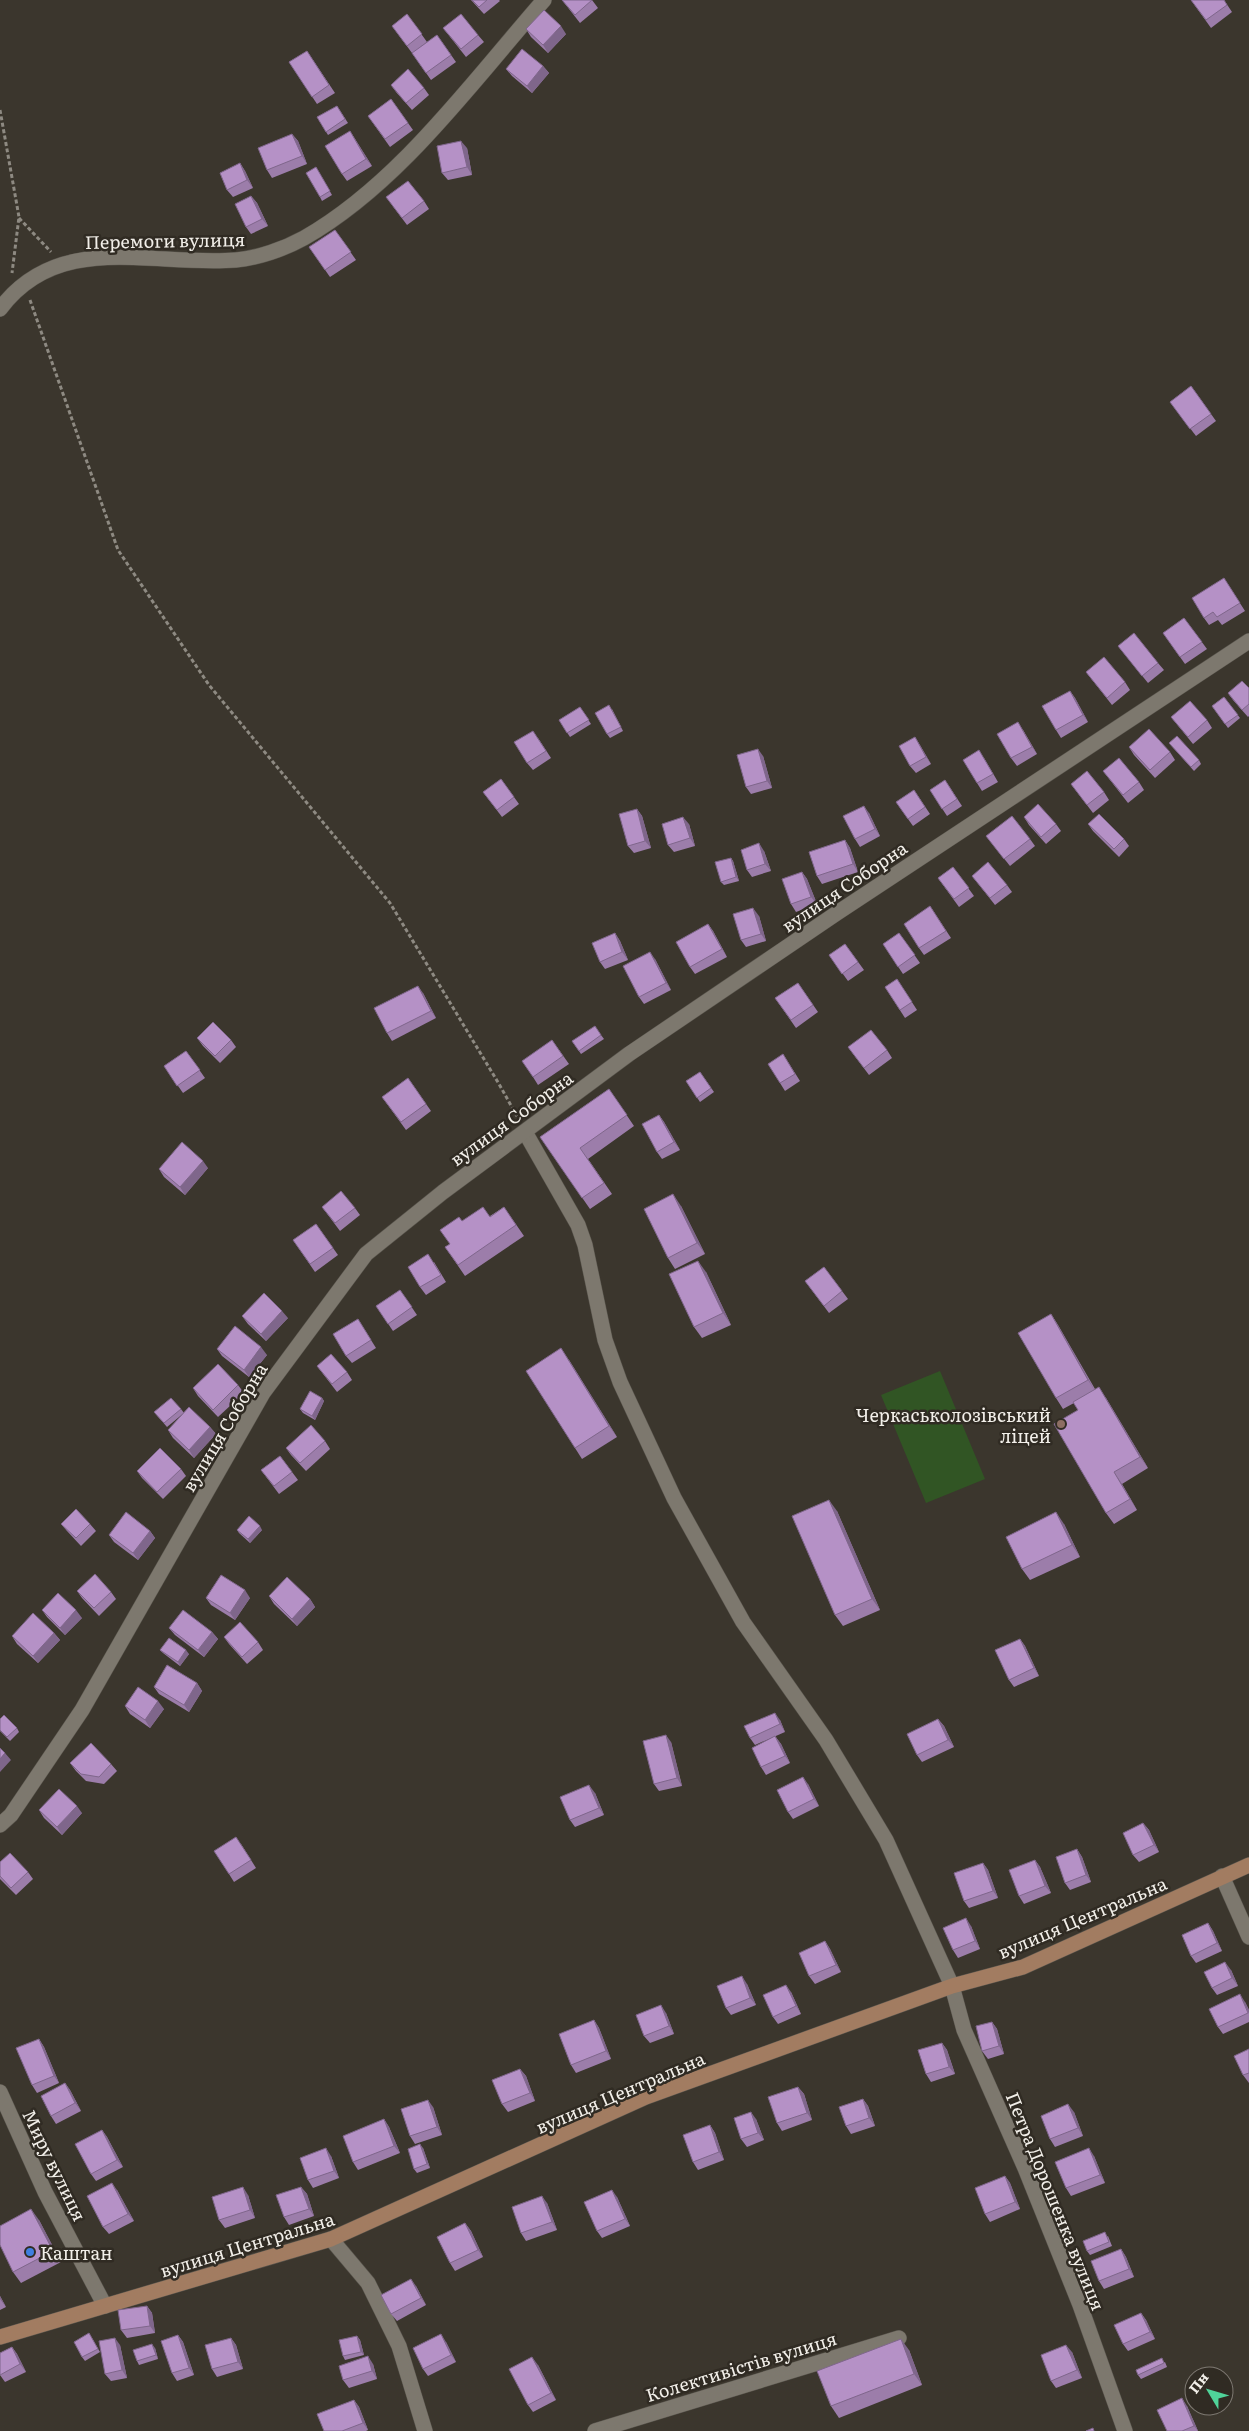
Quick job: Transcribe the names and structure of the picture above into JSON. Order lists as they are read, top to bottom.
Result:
{
  "streets": {
    "street": [
      "Перемоги вулиця",
      "вулиця Соборна",
      "вулиця Центральна",
      "Миру вулиця",
      "Петра Дорошенка вулиця",
      "Колективістів вулиця"
    ]
  },
  "crossings": [
    ["вулиця Соборна", "Петра Дорошенка вулиця"],
    ["вулиця Центральна", "Миру вулиця"],
    ["вулиця Центральна", "Петра Дорошенка вулиця"]
  ],
  "places": ["Черкаськолозівський ліцей", "Каштан"],
  "north": "top left"
}
